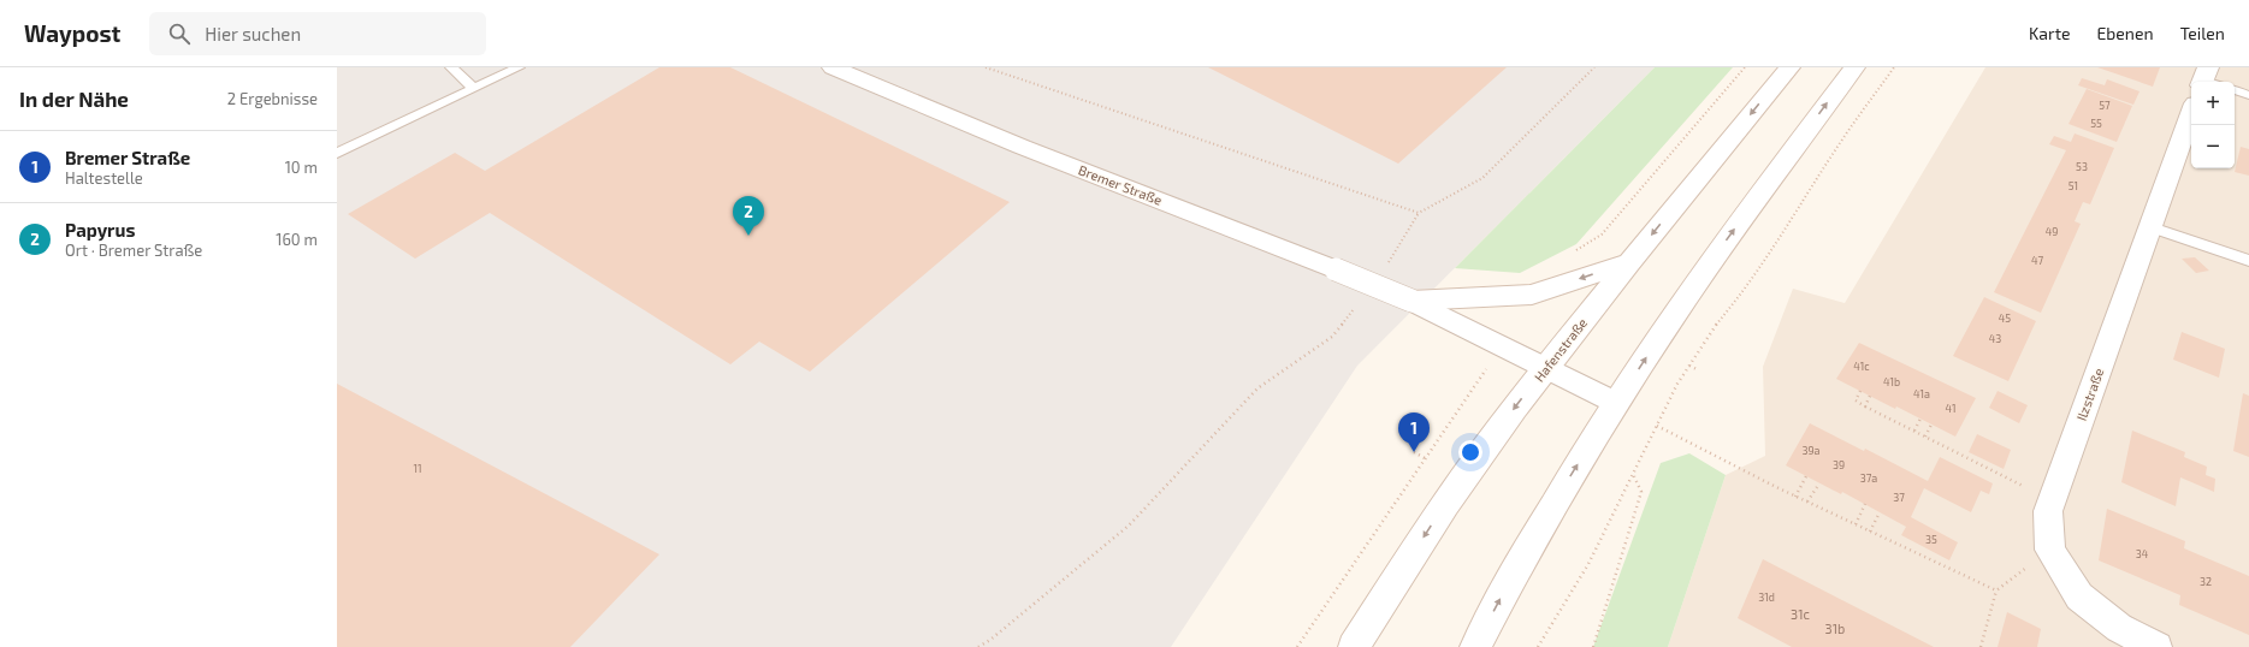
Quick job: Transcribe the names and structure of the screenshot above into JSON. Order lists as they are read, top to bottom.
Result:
{
  "streets": {
    "main road": ["Bremer Straße", "Hafenstraße", "Ilzstraße"]
  },
  "crossings": [
    ["Bremer Straße", "Hafenstraße"]
  ],
  "house_numbers": [
    "57",
    "55",
    "53",
    "51",
    "49",
    "47",
    "45",
    "43",
    "41c",
    "41b",
    "41a",
    "41",
    "39a",
    "39",
    "11",
    "37a",
    "37",
    "35",
    "34",
    "32",
    "31d",
    "31c",
    "31b"
  ],
  "page": {
    "header": "Waypost",
    "search": "Hier suchen",
    "nav": ["Karte", "Ebenen", "Teilen"],
    "heading": ["In der Nähe", "2 Ergebnisse"],
    "map_buttons": ["+", "−"],
    "list": [
      {
        "mark": "1",
        "name": "Bremer Straße",
        "note": "Haltestelle",
        "value": "10 m"
      },
      {
        "mark": "2",
        "name": "Papyrus",
        "note": "Ort · Bremer Straße",
        "value": "160 m"
      }
    ],
    "pins": ["2", "1"]
  }
}
